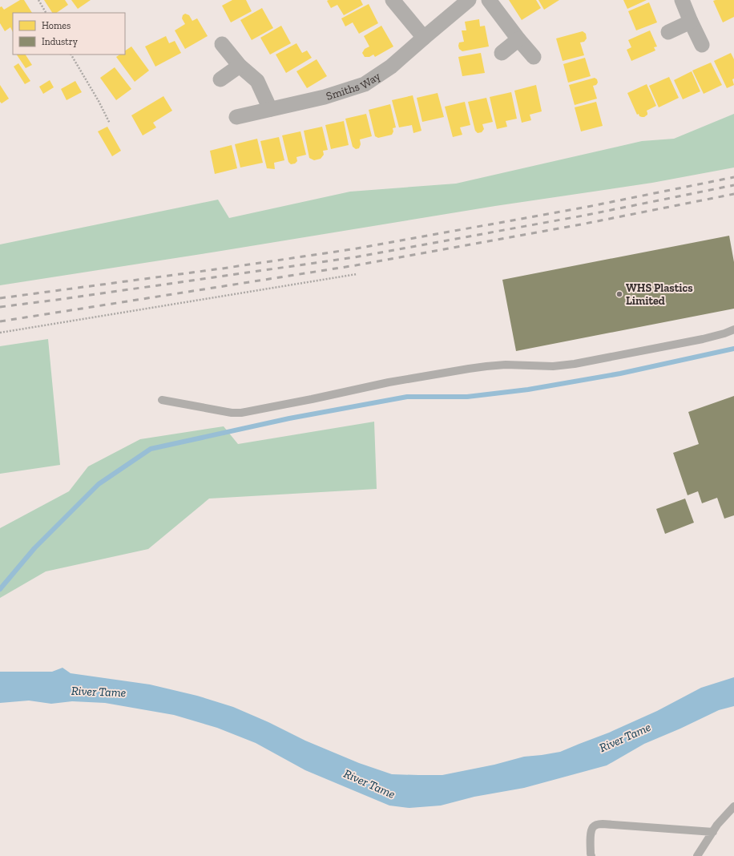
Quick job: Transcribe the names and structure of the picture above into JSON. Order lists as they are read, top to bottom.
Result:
{
  "streets": {
    "street": ["Smiths Way"]
  },
  "water": ["River Tame"],
  "places": ["WHS Plastics Limited"],
  "legend": ["Homes", "Industry"]
}
